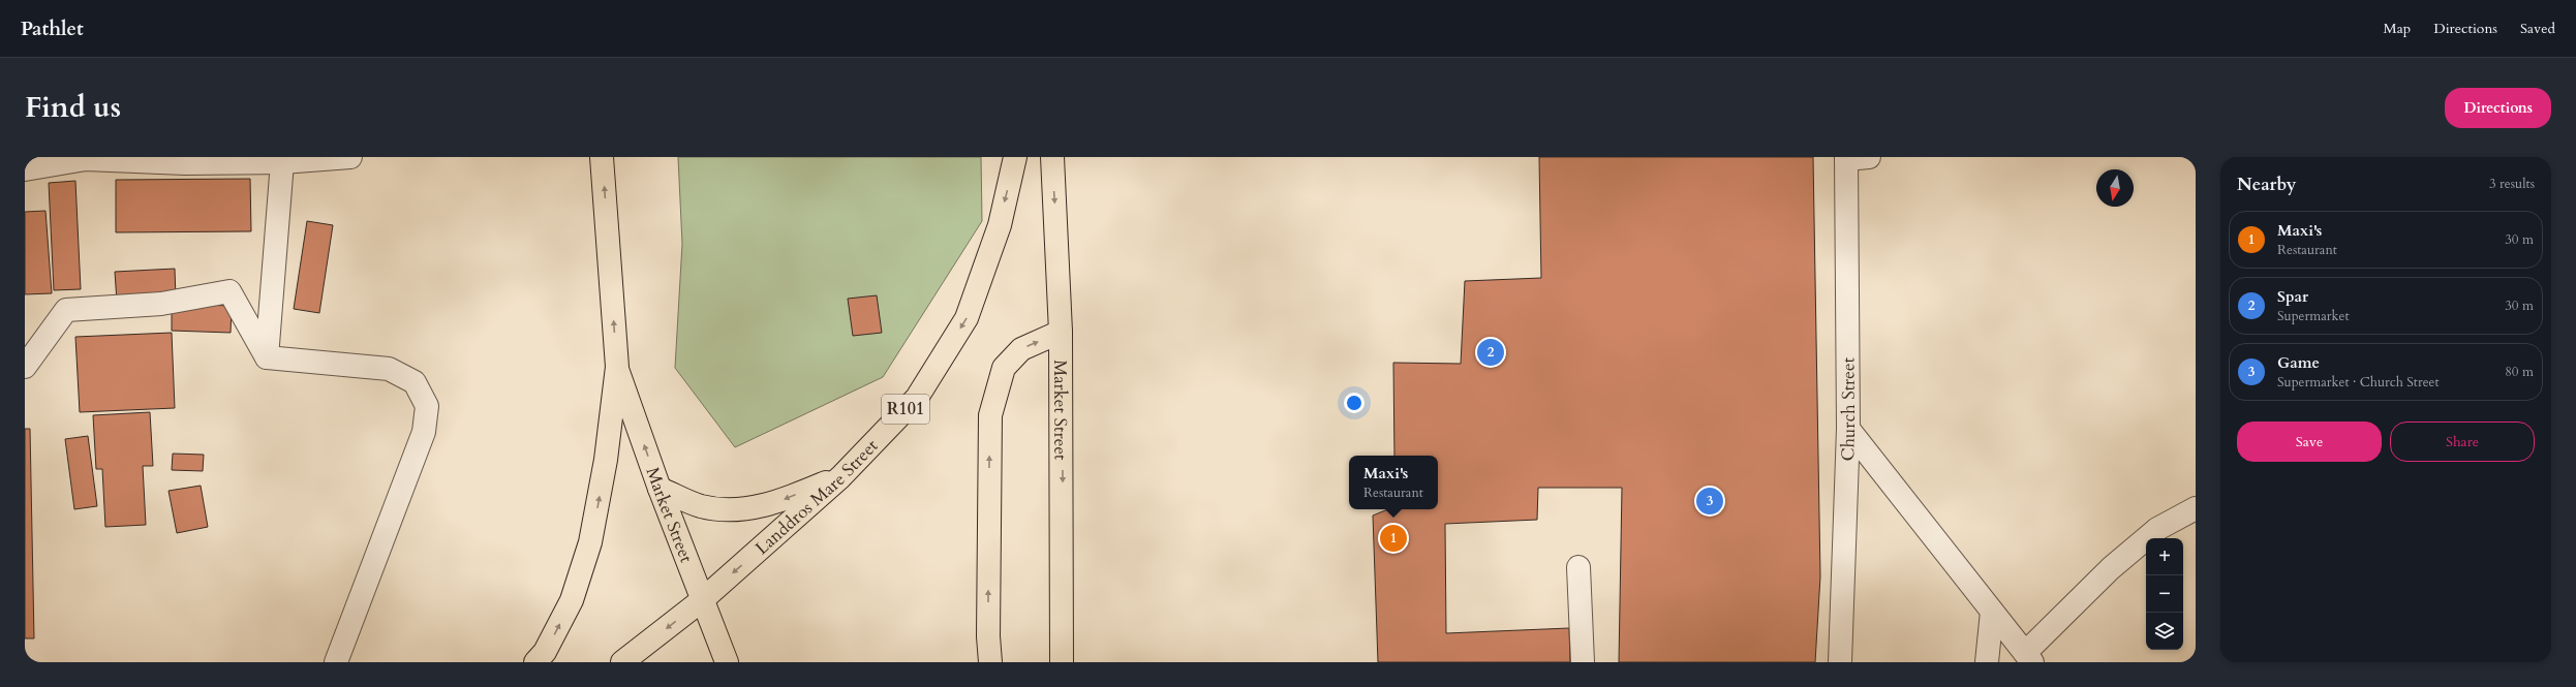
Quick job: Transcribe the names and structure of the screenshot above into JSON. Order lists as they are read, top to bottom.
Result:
{
  "streets": {
    "main road": ["R101", "Market Street", "Landdros Mare Street"],
    "street": ["Church Street"]
  },
  "crossings": [
    ["Market Street", "Landdros Mare Street"]
  ],
  "one_way": ["Landdros Mare Street"],
  "north": "bottom",
  "page": {
    "header": "Pathlet",
    "nav": ["Map", "Directions", "Saved"],
    "title": "Find us",
    "buttons": [
      "Directions",
      ["Save", "Share"]
    ],
    "heading": ["Nearby", "3 results"],
    "list": [
      {
        "mark": "1",
        "name": "Maxi's",
        "note": "Restaurant",
        "value": "30 m"
      },
      {
        "mark": "2",
        "name": "Spar",
        "note": "Supermarket",
        "value": "30 m"
      },
      {
        "mark": "3",
        "name": "Game",
        "note": "Supermarket · Church Street",
        "value": "80 m"
      }
    ],
    "pins": ["2", "3", "1"],
    "popup": ["Maxi's", "Restaurant"],
    "map_buttons": ["+", "−"]
  }
}
